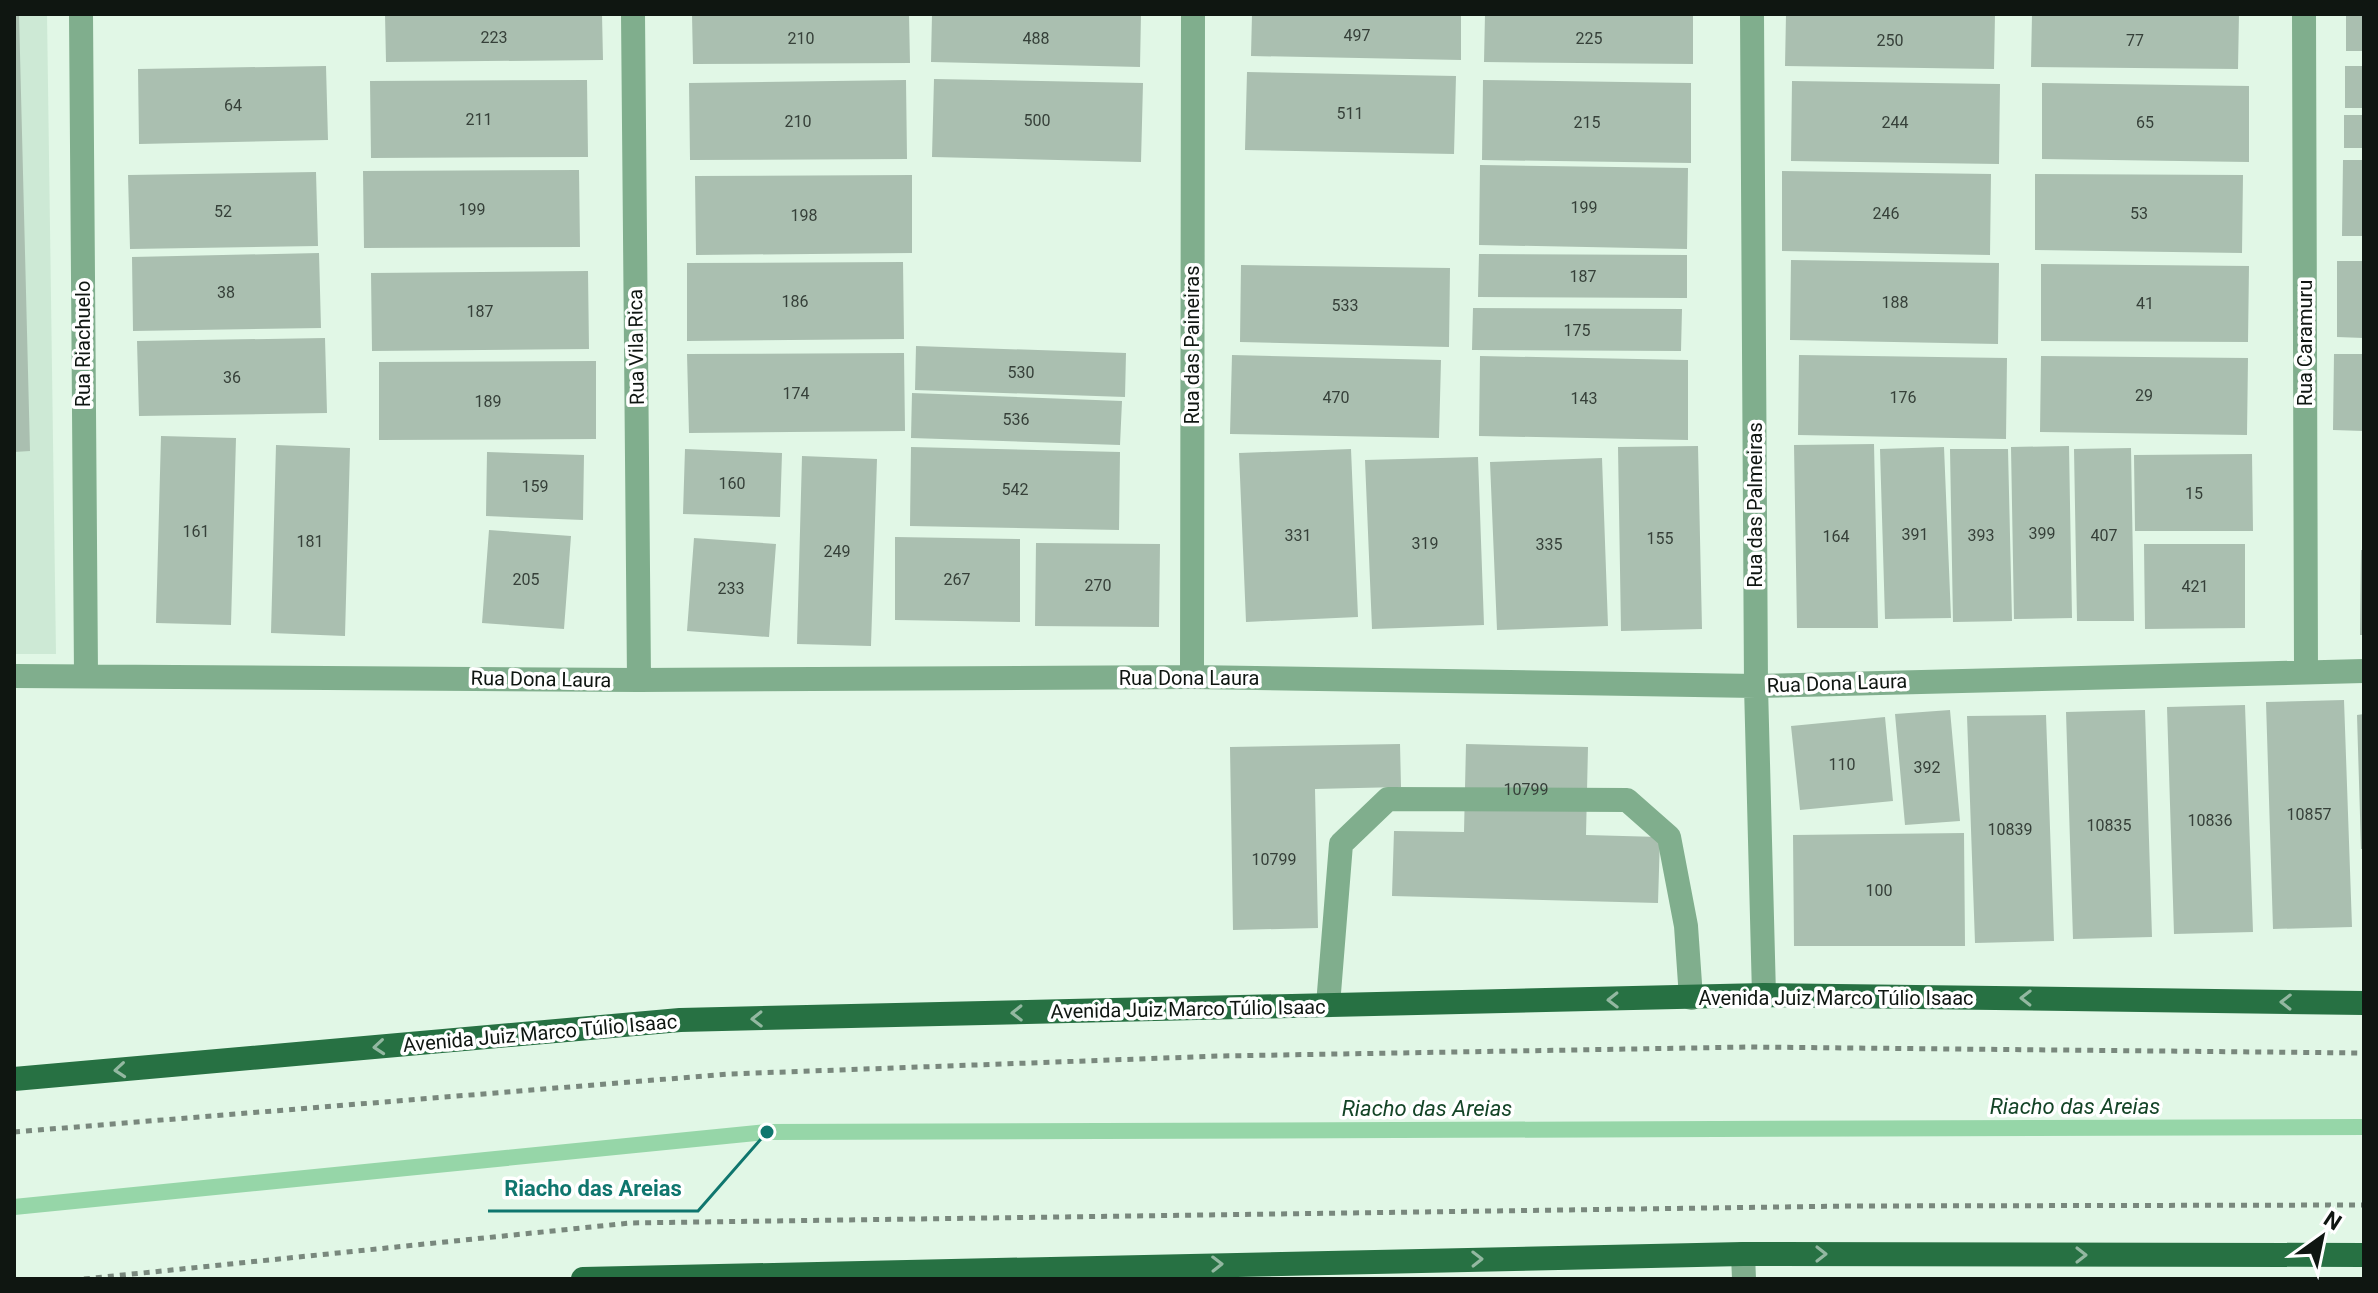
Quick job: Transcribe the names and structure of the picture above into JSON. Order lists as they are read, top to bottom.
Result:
{
  "streets": {
    "main road": ["Avenida Juiz Marco Túlio Isaac"],
    "street": [
      "Rua Caramuru",
      "Rua Riachuelo",
      "Rua das Paineiras",
      "Rua Vila Rica",
      "Rua das Palmeiras",
      "Rua Dona Laura"
    ]
  },
  "crossings": [
    ["Rua Caramuru", "Rua Dona Laura"],
    ["Rua Riachuelo", "Rua Dona Laura"],
    ["Rua das Paineiras", "Rua Dona Laura"],
    ["Rua Vila Rica", "Rua Dona Laura"],
    ["Rua das Palmeiras", "Rua Dona Laura"],
    ["Rua das Palmeiras", "Avenida Juiz Marco Túlio Isaac"]
  ],
  "one_way": ["Avenida Juiz Marco Túlio Isaac"],
  "water": ["Riacho das Areias"],
  "places": ["Riacho das Areias"],
  "house_numbers": [
    "497",
    "223",
    "210",
    "488",
    "225",
    "250",
    "77",
    "64",
    "511",
    "211",
    "500",
    "210",
    "215",
    "244",
    "65",
    "199",
    "199",
    "52",
    "246",
    "53",
    "198",
    "187",
    "38",
    "186",
    "188",
    "41",
    "533",
    "187",
    "175",
    "530",
    "36",
    "174",
    "29",
    "470",
    "176",
    "143",
    "189",
    "536",
    "160",
    "159",
    "542",
    "15",
    "161",
    "399",
    "391",
    "331",
    "393",
    "407",
    "164",
    "155",
    "181",
    "319",
    "335",
    "249",
    "205",
    "267",
    "270",
    "421",
    "233",
    "110",
    "392",
    "10799",
    "10857",
    "10836",
    "10835",
    "10839",
    "10799",
    "100"
  ],
  "north": "top right"
}
